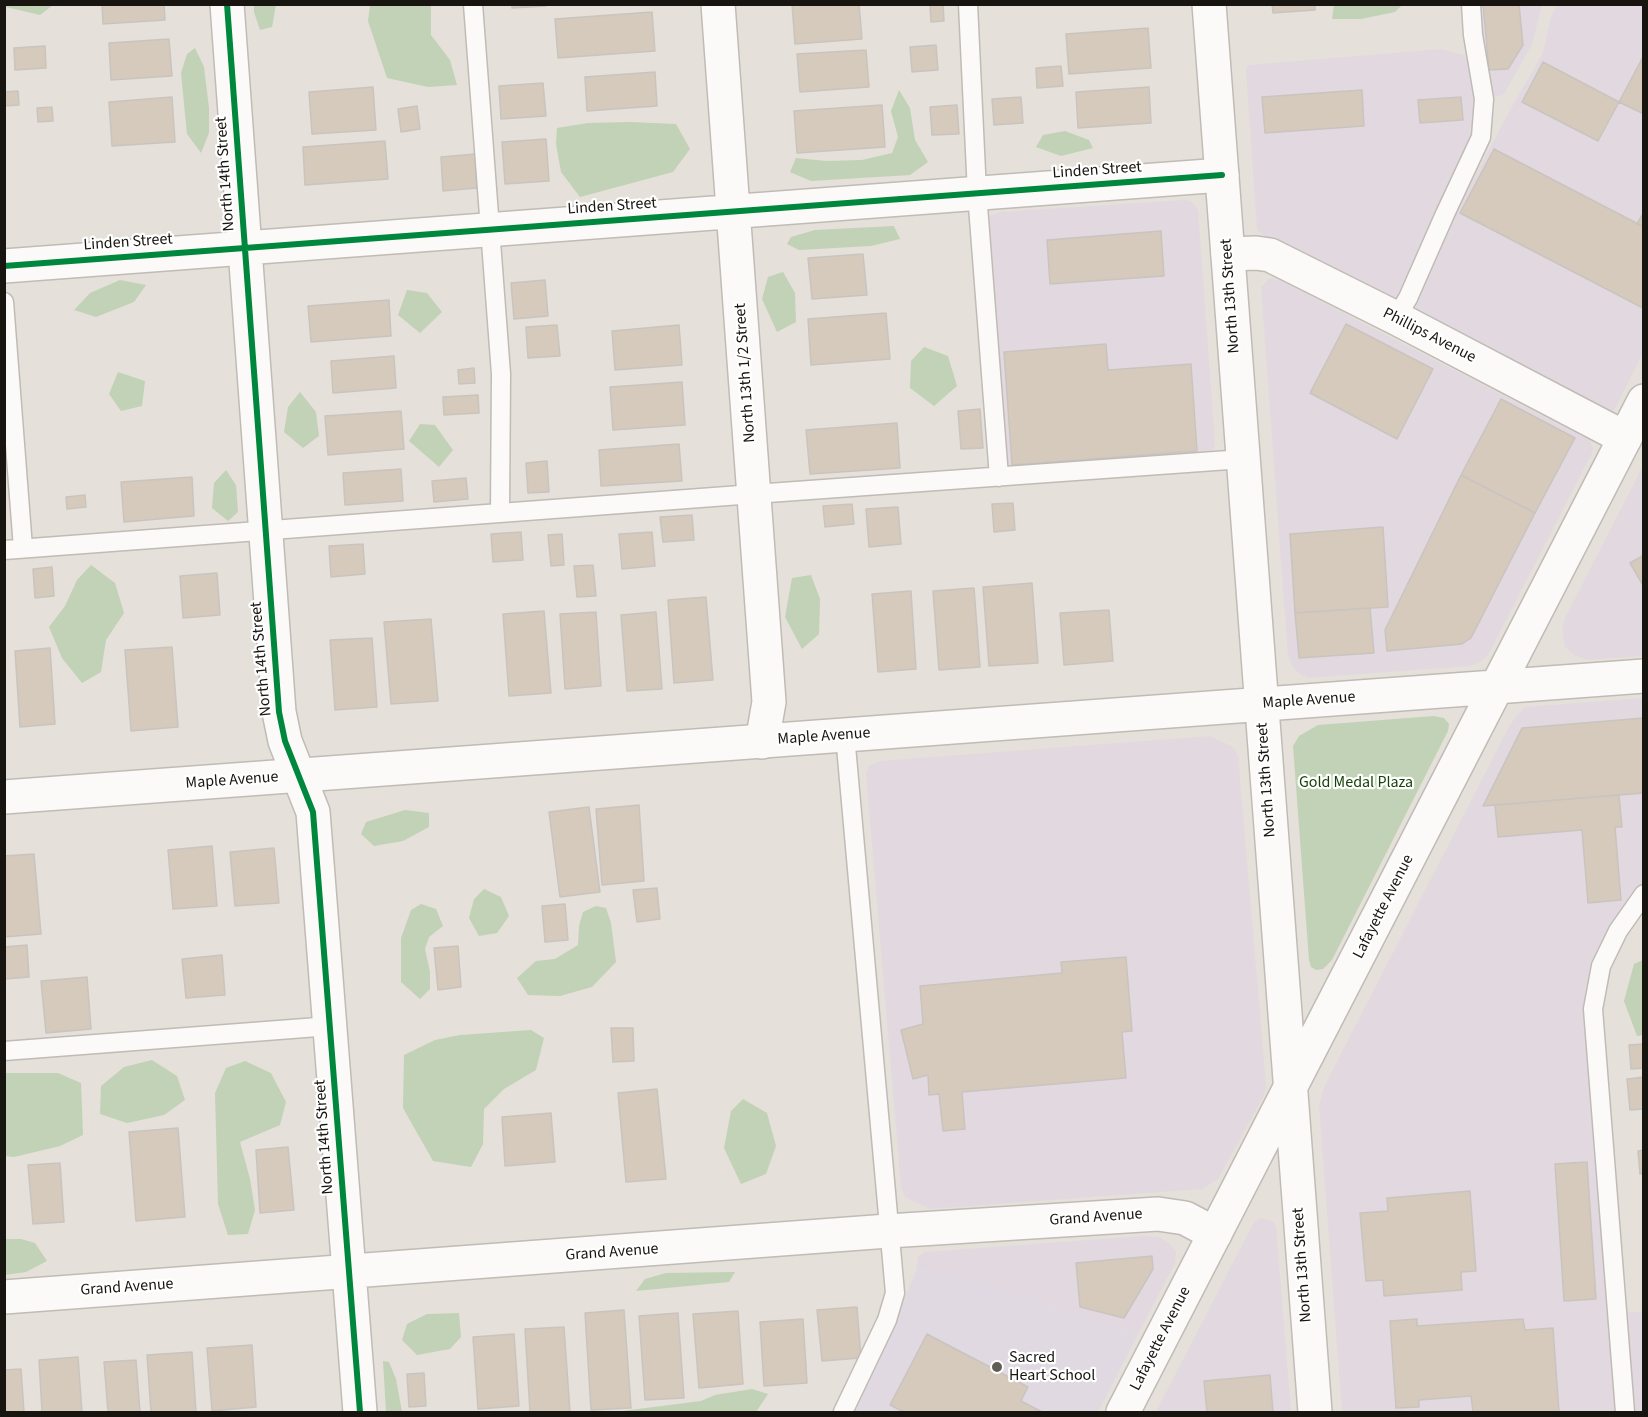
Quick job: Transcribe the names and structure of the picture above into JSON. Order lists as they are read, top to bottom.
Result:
{
  "streets": {
    "street": [
      "Linden Street",
      "North 14th Street",
      "North 13th Street",
      "Phillips Avenue",
      "North 13th 1/2 Street",
      "Maple Avenue",
      "Lafayette Avenue",
      "Grand Avenue"
    ]
  },
  "crossings": [
    ["Linden Street", "North 14th Street"],
    ["Linden Street", "North 13th Street"],
    ["Linden Street", "North 13th 1/2 Street"],
    ["North 14th Street", "Maple Avenue"],
    ["North 14th Street", "Grand Avenue"],
    ["North 13th Street", "Phillips Avenue"],
    ["North 13th Street", "Maple Avenue"],
    ["North 13th Street", "Lafayette Avenue"],
    ["Phillips Avenue", "Lafayette Avenue"],
    ["North 13th 1/2 Street", "Maple Avenue"],
    ["Maple Avenue", "Lafayette Avenue"],
    ["Lafayette Avenue", "Grand Avenue"]
  ],
  "parks": ["Gold Medal Plaza"],
  "places": ["Sacred Heart School"]
}
